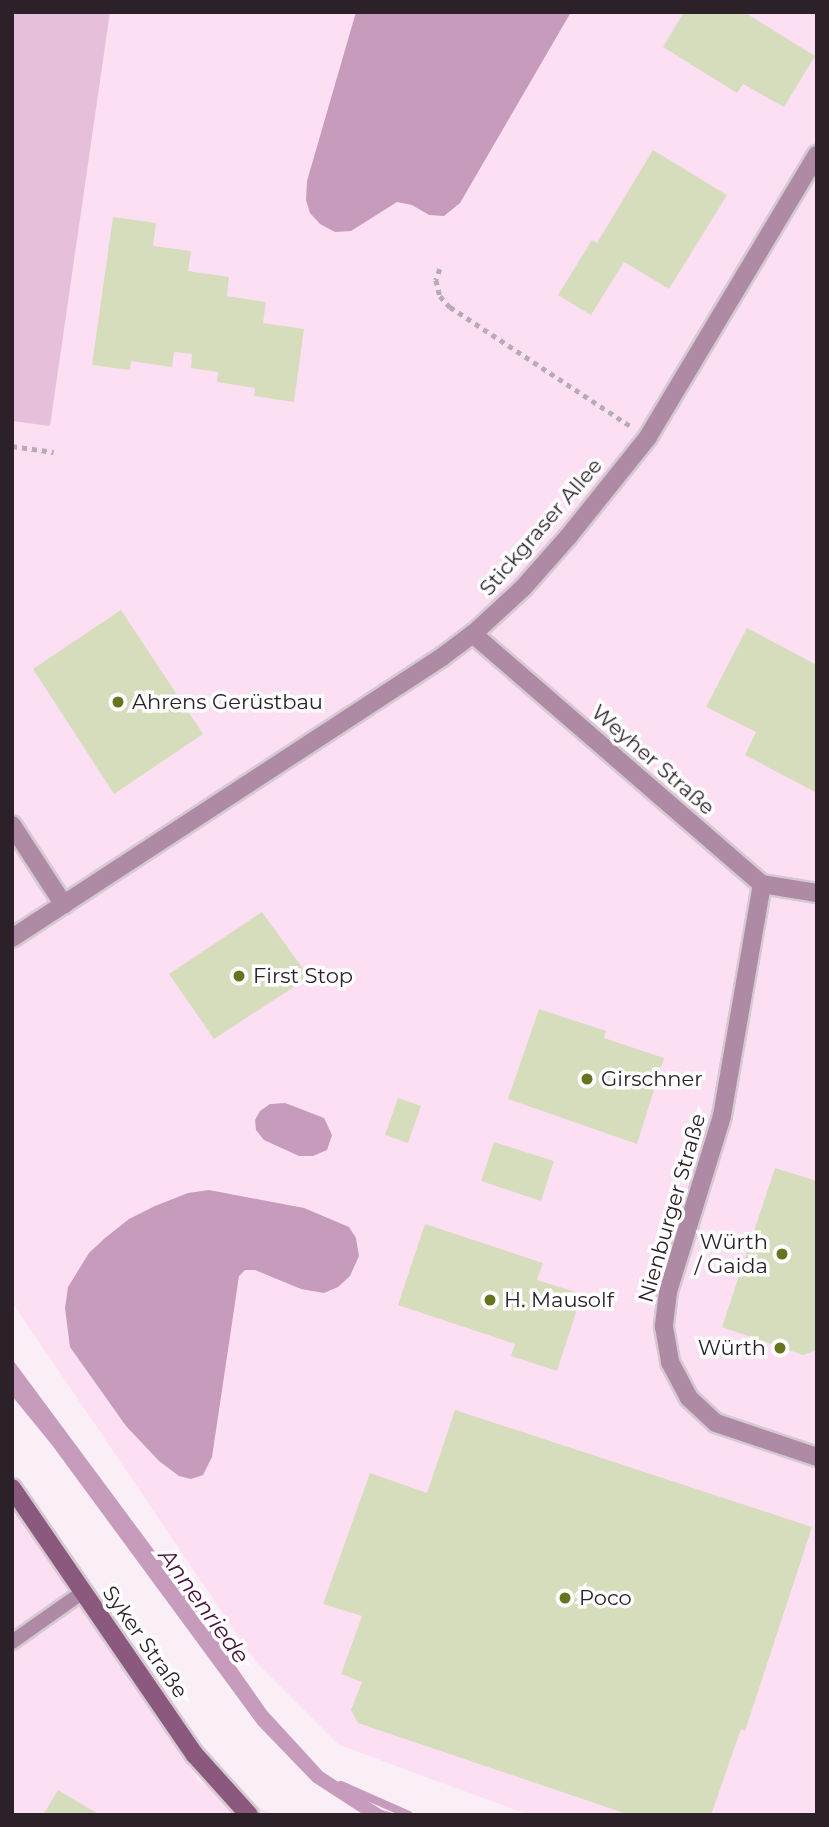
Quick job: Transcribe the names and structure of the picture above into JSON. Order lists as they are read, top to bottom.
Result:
{
  "streets": {
    "main road": ["Syker Straße"],
    "street": ["Stickgraser Allee", "Weyher Straße", "Nienburger Straße"]
  },
  "crossings": [
    ["Stickgraser Allee", "Weyher Straße"],
    ["Weyher Straße", "Nienburger Straße"]
  ],
  "water": ["Annenriede"],
  "places": [
    "Ahrens Gerüstbau",
    "First Stop",
    "Girschner",
    "Würth / Gaida",
    "H. Mausolf",
    "Würth",
    "Poco"
  ]
}
